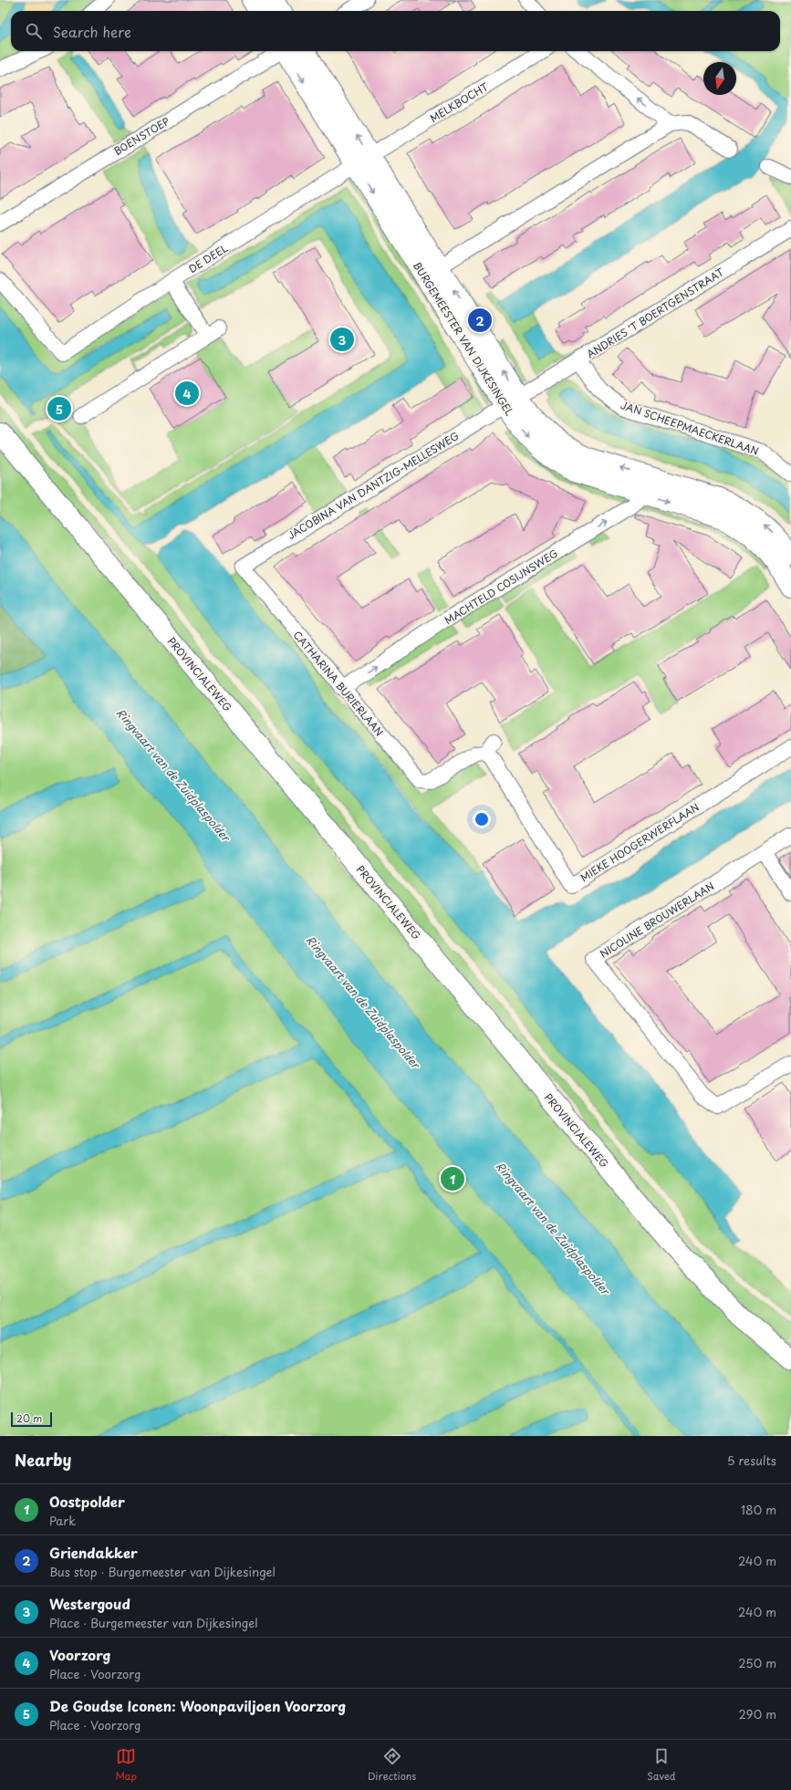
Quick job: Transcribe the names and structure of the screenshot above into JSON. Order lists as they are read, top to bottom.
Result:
{
  "streets": {
    "main road": ["BURGEMEESTER VAN DIJKESINGEL", "PROVINCIALEWEG"],
    "street": [
      "MELKBOCHT",
      "BOENSTOEP",
      "DE DEEL",
      "ANDRIES 'T BOERTGENSTRAAT",
      "JAN SCHEEPMAECKERLAAN",
      "JACOBINA VAN DANTZIG-MELLESWEG",
      "MACHTELD COSIJNSWEG",
      "CATHARINA BURIERLAAN",
      "MIEKE HOOGERWERFLAAN",
      "NICOLINE BROUWERLAAN"
    ]
  },
  "crossings": [
    ["MELKBOCHT", "DE DEEL"],
    ["MELKBOCHT", "BURGEMEESTER VAN DIJKESINGEL"],
    ["DE DEEL", "BURGEMEESTER VAN DIJKESINGEL"],
    ["ANDRIES 'T BOERTGENSTRAAT", "BURGEMEESTER VAN DIJKESINGEL"],
    ["ANDRIES 'T BOERTGENSTRAAT", "JAN SCHEEPMAECKERLAAN"],
    ["ANDRIES 'T BOERTGENSTRAAT", "JACOBINA VAN DANTZIG-MELLESWEG"],
    ["BURGEMEESTER VAN DIJKESINGEL", "JACOBINA VAN DANTZIG-MELLESWEG"],
    ["BURGEMEESTER VAN DIJKESINGEL", "MACHTELD COSIJNSWEG"],
    ["JACOBINA VAN DANTZIG-MELLESWEG", "CATHARINA BURIERLAAN"],
    ["MACHTELD COSIJNSWEG", "CATHARINA BURIERLAAN"],
    ["CATHARINA BURIERLAAN", "MIEKE HOOGERWERFLAAN"]
  ],
  "one_way": ["MACHTELD COSIJNSWEG"],
  "water": ["Ringvaart van de Zuidplaspolder"],
  "scale_bar": "20 m",
  "north": "bottom",
  "page": {
    "search": "Search here",
    "pins": [
      "2",
      "3",
      "4",
      "5",
      "1"
    ],
    "scale": "20 m",
    "heading": ["Nearby", "5 results"],
    "list": [
      {
        "mark": "1",
        "name": "Oostpolder",
        "note": "Park",
        "value": "180 m"
      },
      {
        "mark": "2",
        "name": "Griendakker",
        "note": "Bus stop · Burgemeester van Dijkesingel",
        "value": "240 m"
      },
      {
        "mark": "3",
        "name": "Westergoud",
        "note": "Place · Burgemeester van Dijkesingel",
        "value": "240 m"
      },
      {
        "mark": "4",
        "name": "Voorzorg",
        "note": "Place · Voorzorg",
        "value": "250 m"
      },
      {
        "mark": "5",
        "name": "De Goudse Iconen: Woonpaviljoen Voorzorg",
        "note": "Place · Voorzorg",
        "value": "290 m"
      }
    ],
    "nav": ["Map", "Directions", "Saved"]
  }
}
